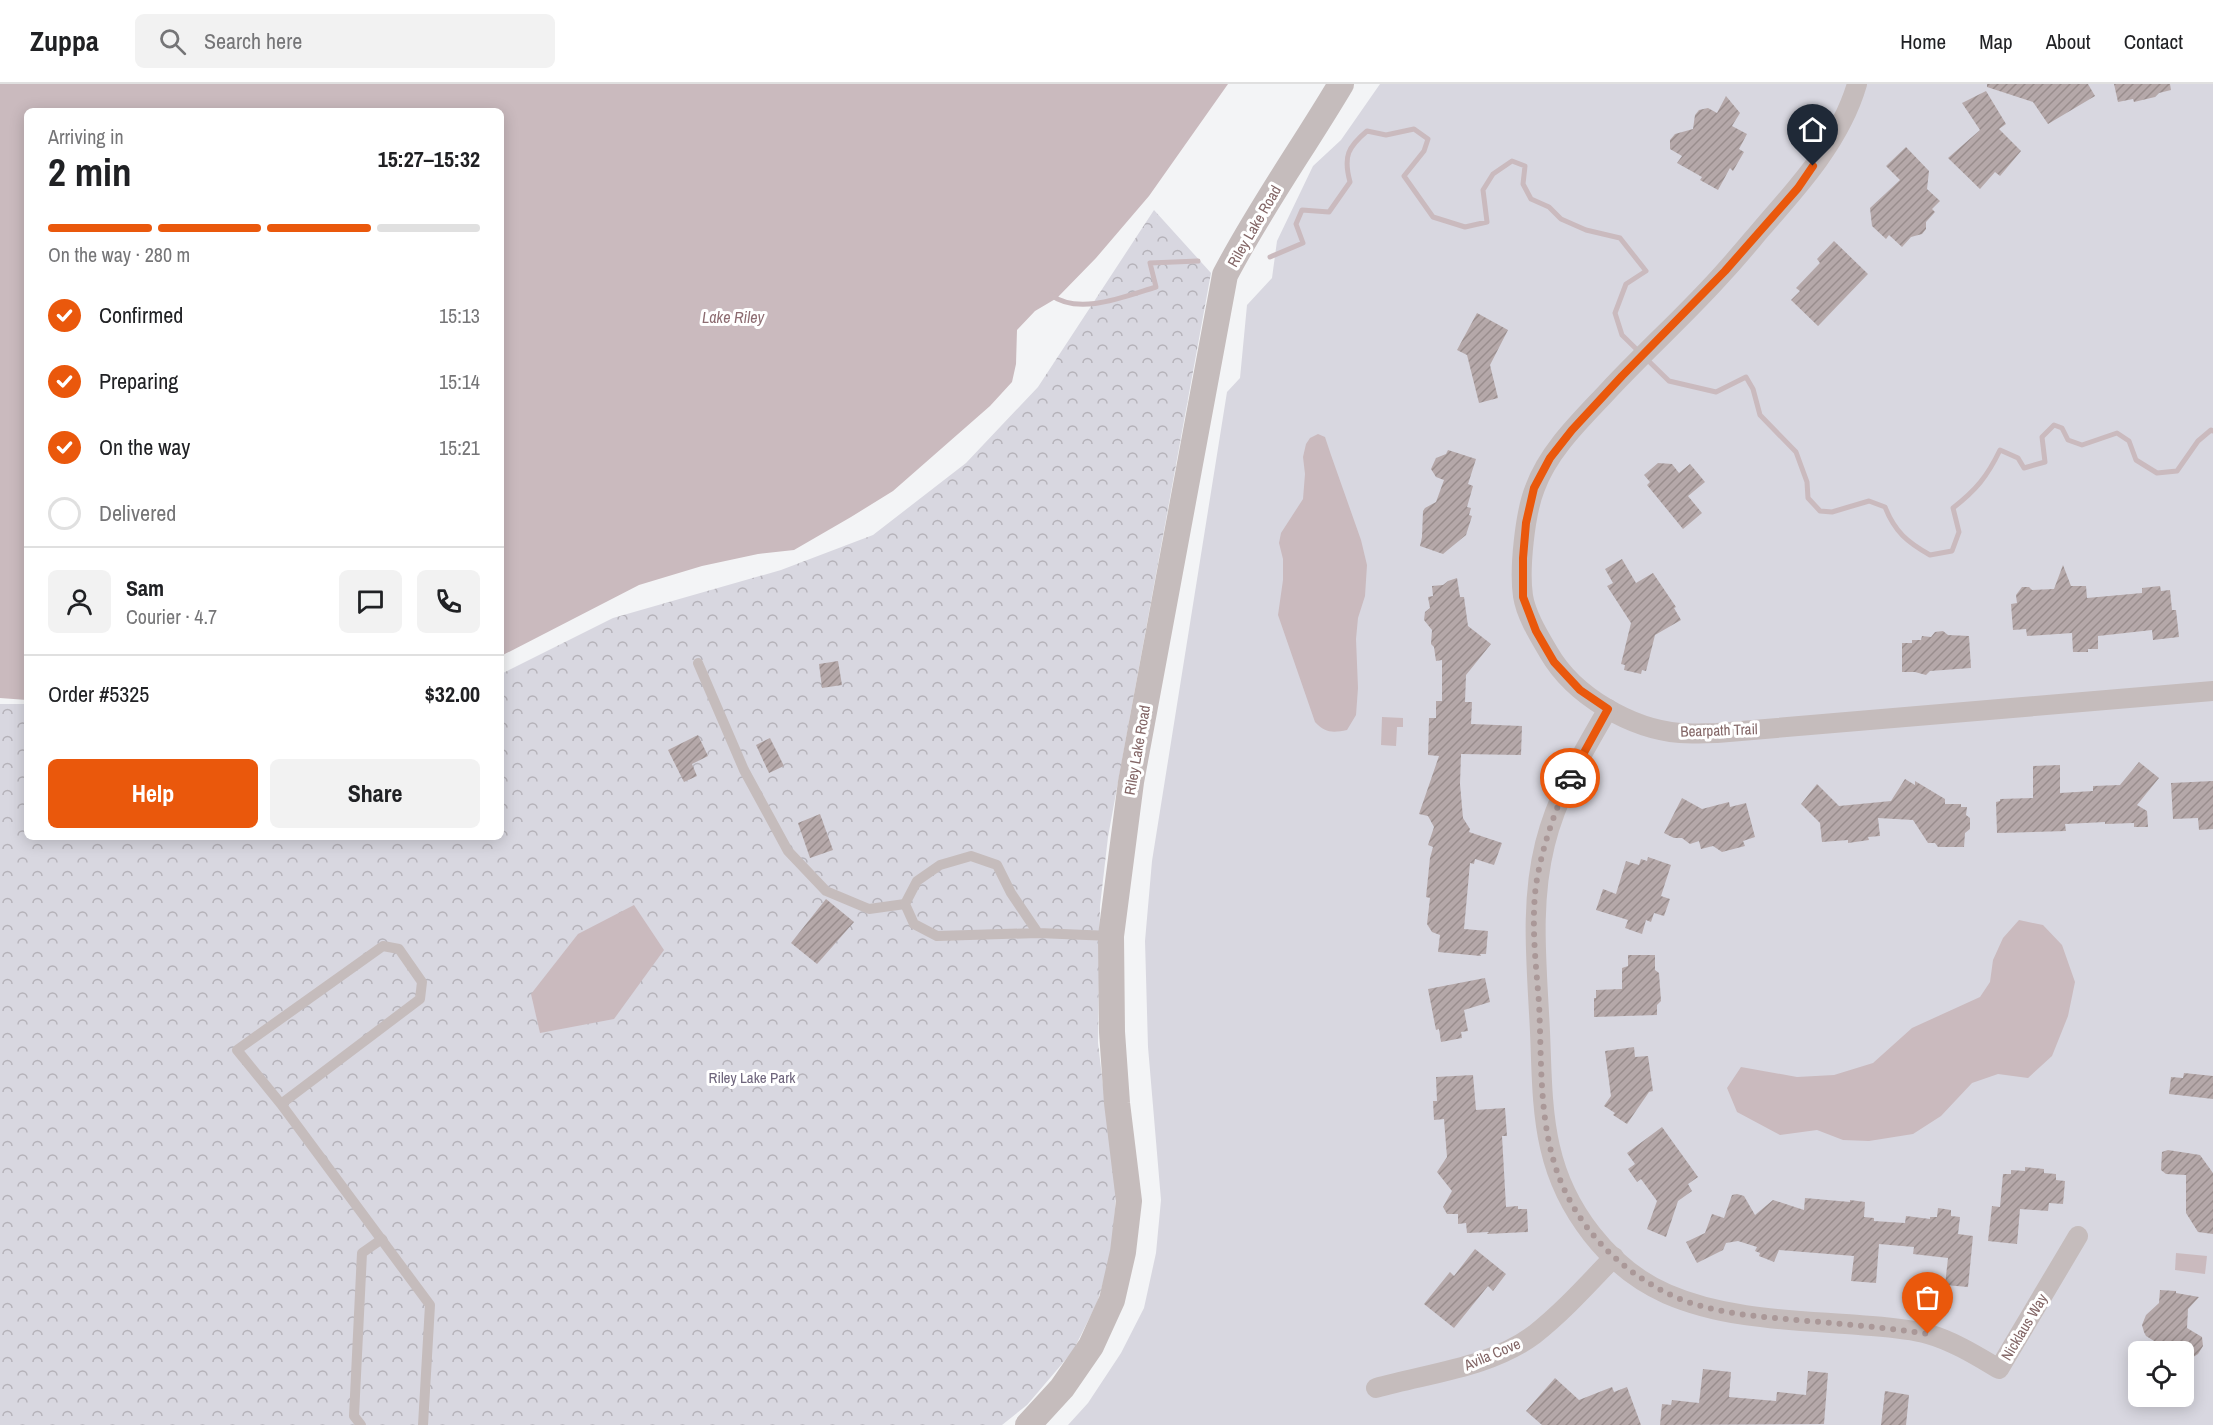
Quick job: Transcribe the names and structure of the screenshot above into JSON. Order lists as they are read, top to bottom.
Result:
{
  "streets": {
    "street": [
      "Riley Lake Road",
      "Bearpath Trail",
      "Nicklaus Way",
      "Avila Cove"
    ]
  },
  "crossings": [
    ["Bearpath Trail", "Nicklaus Way"],
    ["Nicklaus Way", "Avila Cove"]
  ],
  "water": ["Lake Riley"],
  "parks": ["Riley Lake Park"],
  "page": {
    "header": "Zuppa",
    "search": "Search here",
    "nav": [
      "Home",
      "Map",
      "About",
      "Contact"
    ],
    "heading": ["2 min", "Arriving in", "15:27–15:32"],
    "panel": [
      "Sam",
      "Courier · 4.7",
      "Order #5325",
      "$32.00"
    ],
    "bar": "On the way · 280 m",
    "list": [
      ["Confirmed", "15:13"],
      ["Preparing", "15:14"],
      ["On the way", "15:21"],
      "Delivered"
    ],
    "buttons": ["Help", "Share"]
  }
}
